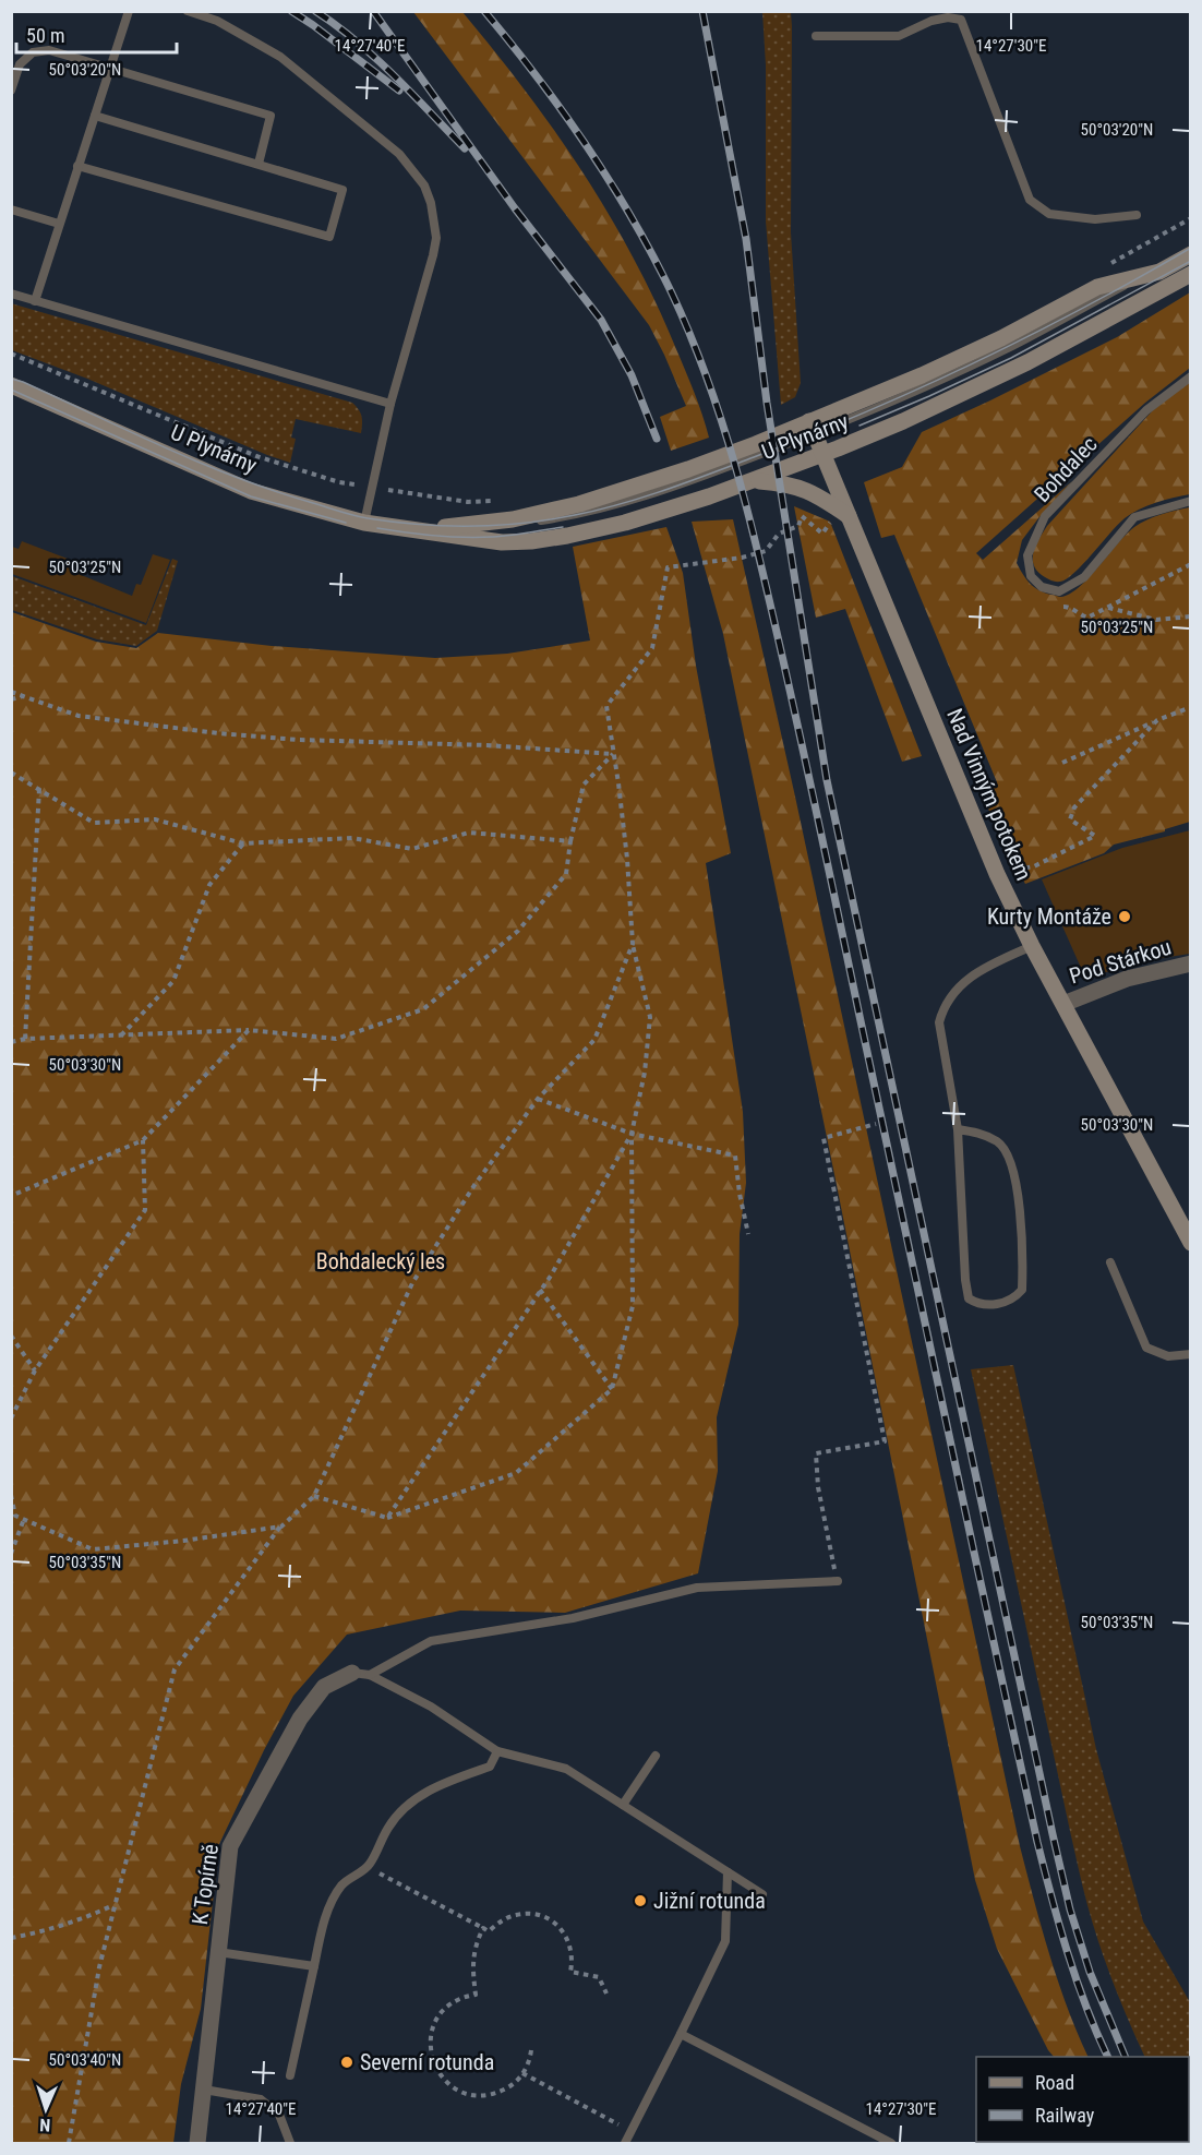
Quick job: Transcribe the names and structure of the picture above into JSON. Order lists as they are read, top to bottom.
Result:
{
  "streets": {
    "street": [
      "U Plynárny",
      "Nad Vinným potokem",
      "Pod Stárkou",
      "K Topírně"
    ],
    "lane": ["Bohdalec"]
  },
  "crossings": [
    ["U Plynárny", "Nad Vinným potokem"],
    ["Nad Vinným potokem", "Pod Stárkou"]
  ],
  "parks": ["Bohdalecký les"],
  "places": ["Kurty Montáže", "Jižní rotunda", "Severní rotunda"],
  "legend": ["Road", "Railway"],
  "scale_bar": "50 m",
  "north": "bottom",
  "coordinates": [
    "14°27'40\"E",
    "14°27'30\"E",
    "50°03'20\"N",
    "50°03'25\"N",
    "50°03'30\"N",
    "50°03'35\"N",
    "50°03'40\"N"
  ]
}
